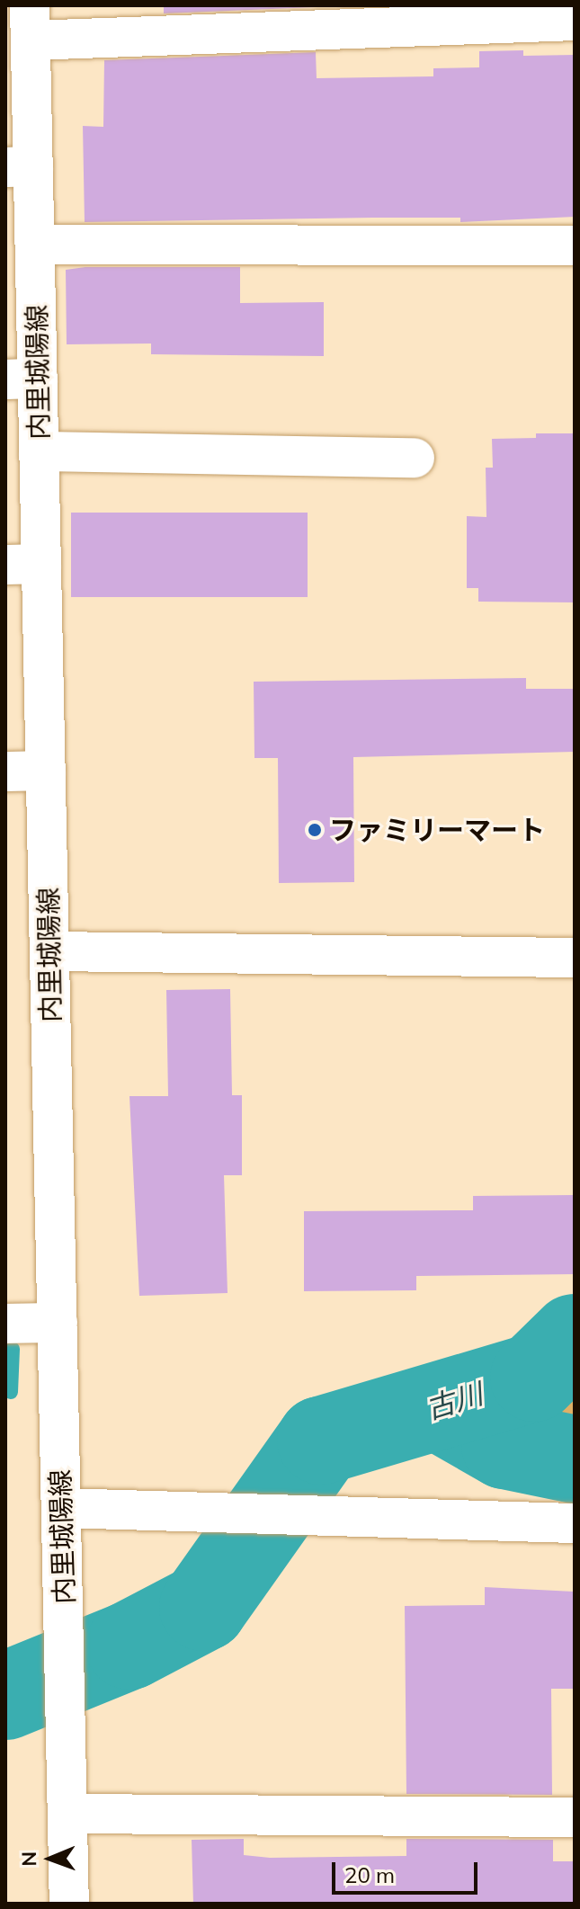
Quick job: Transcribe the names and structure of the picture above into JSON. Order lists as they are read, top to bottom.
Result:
{
  "streets": {
    "street": ["内里城陽線"]
  },
  "water": ["古川"],
  "places": ["ファミリーマート"],
  "scale_bar": "20 m",
  "north": "left"
}
